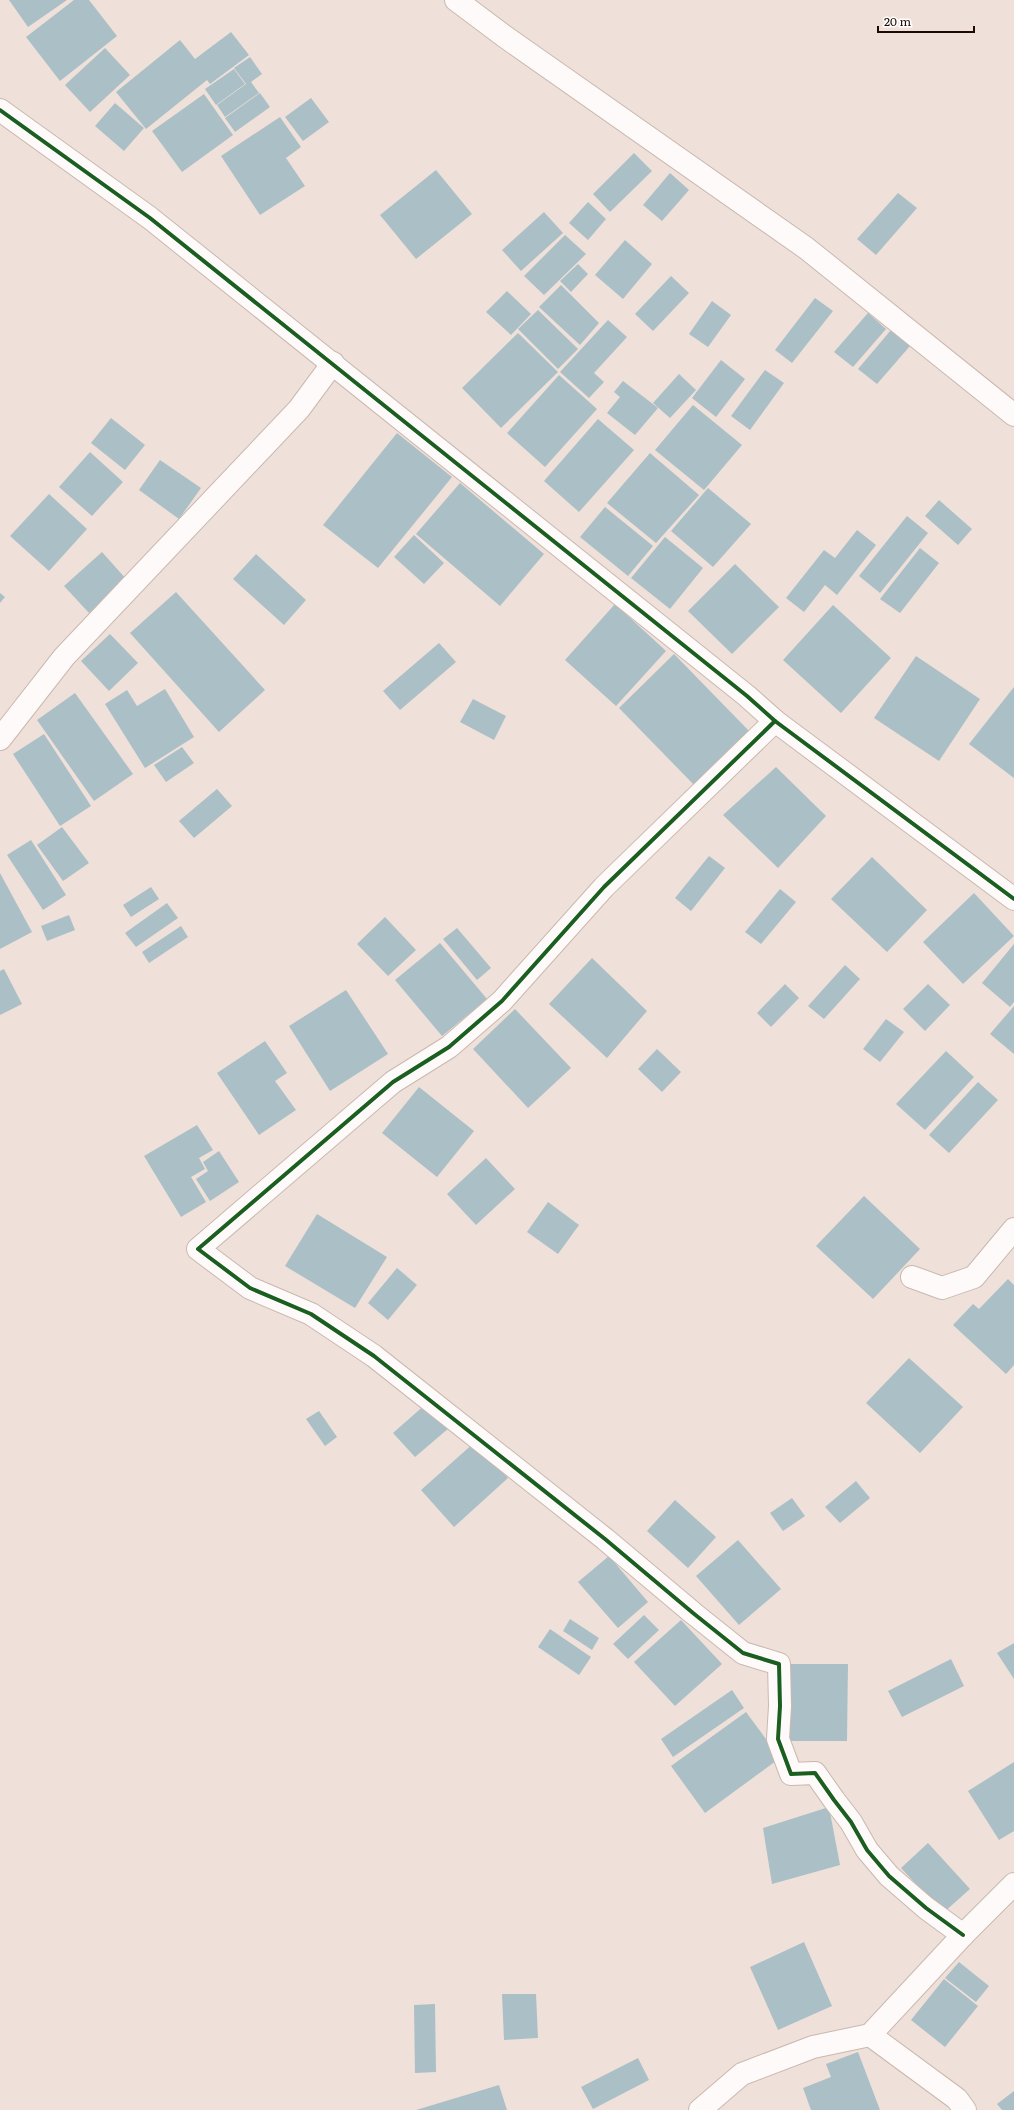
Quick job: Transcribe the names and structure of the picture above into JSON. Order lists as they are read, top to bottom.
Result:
{
  "scale_bar": "20 m"
}
